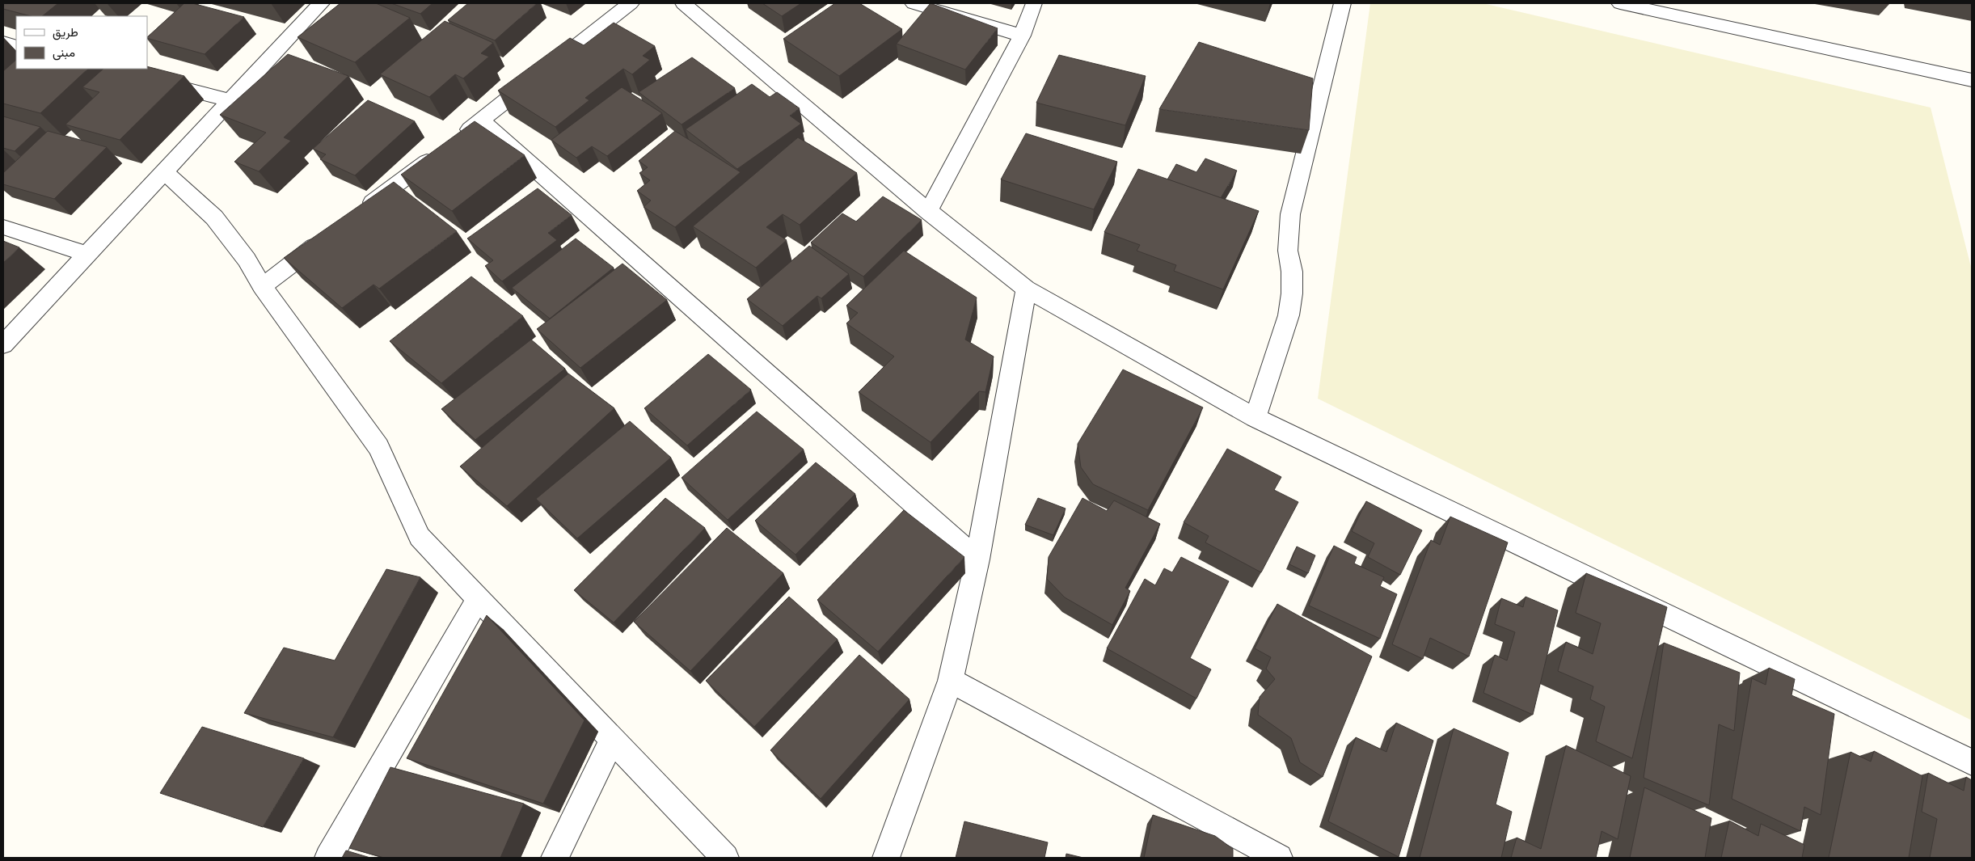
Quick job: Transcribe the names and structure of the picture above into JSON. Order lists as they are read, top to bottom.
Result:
{
  "legend": ["طريق", "مبنى"]
}
